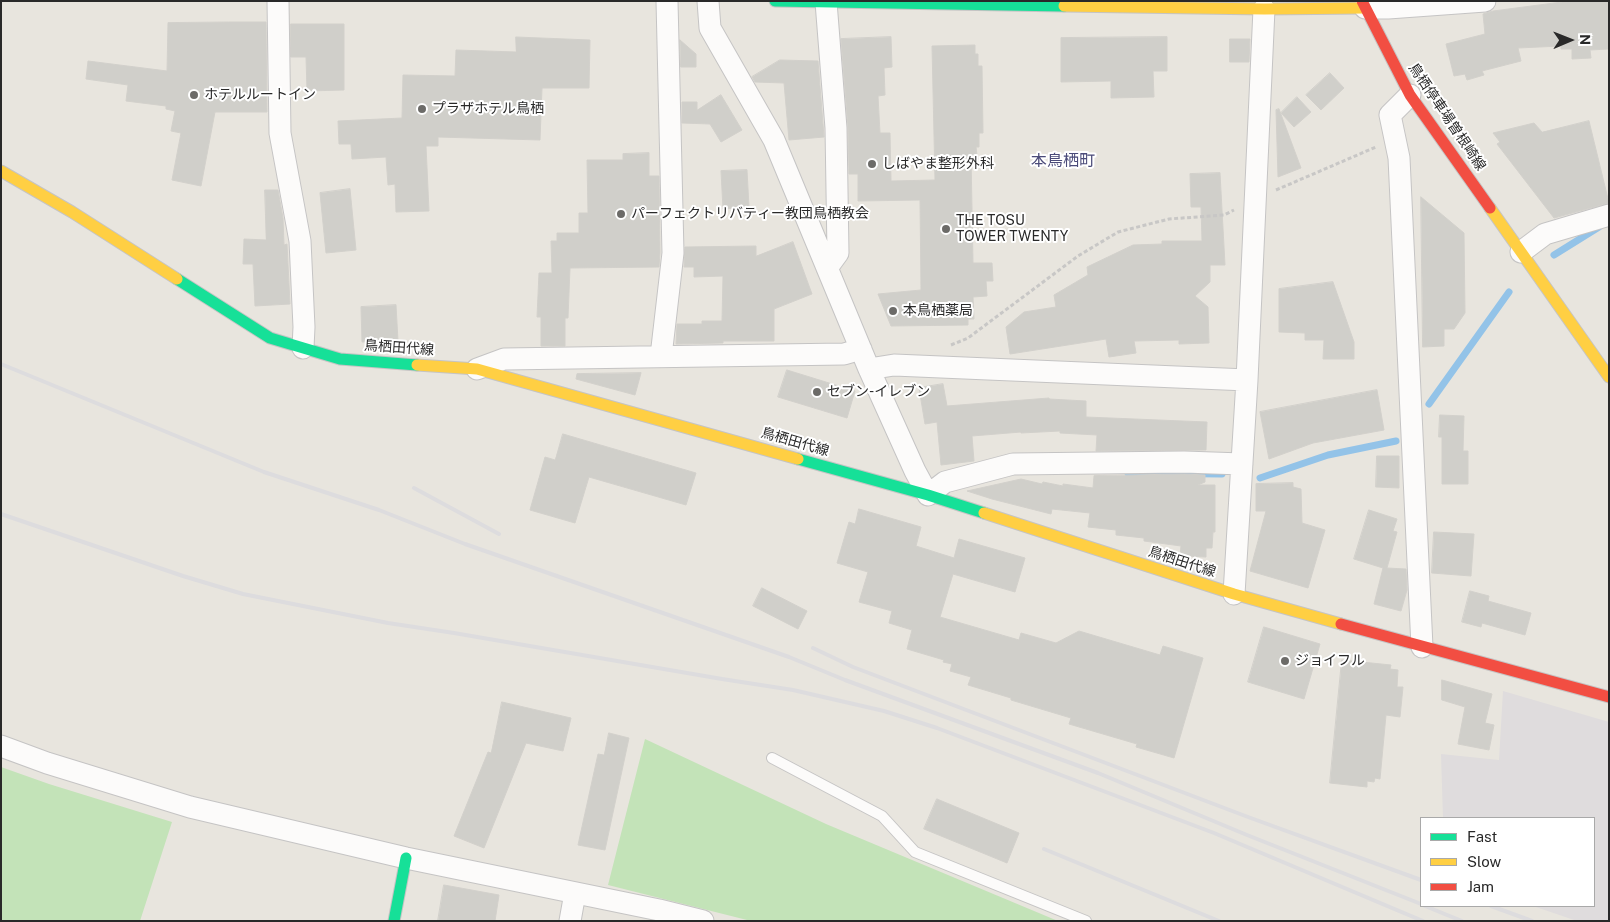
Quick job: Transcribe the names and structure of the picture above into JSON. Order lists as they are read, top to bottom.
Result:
{
  "streets": {
    "main road": ["鳥栖停車場曽根崎線", "鳥栖田代線"]
  },
  "districts": ["本鳥栖町"],
  "places": [
    "ホテルルートイン",
    "プラザホテル鳥栖",
    "しばやま整形外科",
    "パーフェクトリバティー教団鳥栖教会",
    "THE TOSU TOWER TWENTY",
    "本鳥栖薬局",
    "セブン-イレブン",
    "ジョイフル"
  ],
  "legend": ["Fast", "Slow", "Jam"],
  "north": "right"
}
